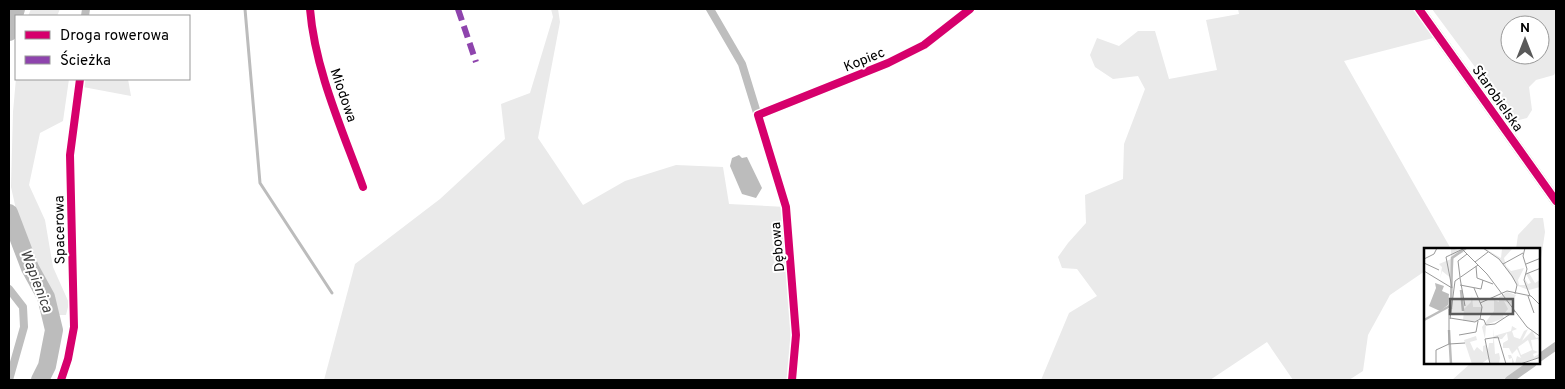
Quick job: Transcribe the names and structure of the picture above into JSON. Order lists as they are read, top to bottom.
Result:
{
  "streets": {
    "street": [
      "Kopiec",
      "Miodowa",
      "Starobielska",
      "Spacerowa",
      "Dębowa"
    ]
  },
  "crossings": [
    ["Kopiec", "Dębowa"]
  ],
  "water": ["Wapienica"],
  "legend": ["Droga rowerowa", "Ścieżka"],
  "north": "top"
}
